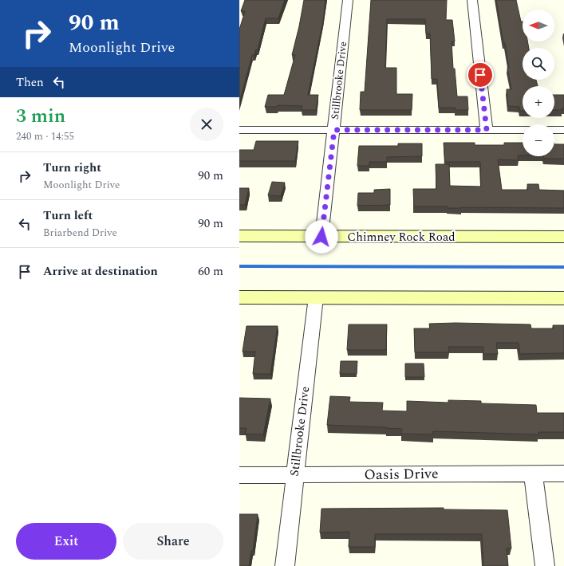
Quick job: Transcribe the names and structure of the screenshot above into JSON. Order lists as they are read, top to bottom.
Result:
{
  "streets": {
    "main road": ["Chimney Rock Road"],
    "street": ["Stillbrooke Drive", "Oasis Drive"]
  },
  "crossings": [
    ["Stillbrooke Drive", "Chimney Rock Road"],
    ["Stillbrooke Drive", "Oasis Drive"]
  ],
  "north": "left",
  "page": {
    "turn": ["90 m", "Moonlight Drive"],
    "map_buttons": ["+", "−"],
    "then": "Then",
    "heading": ["3 min", "240 m · 14:55"],
    "list": [
      {
        "name": "Turn right",
        "note": "Moonlight Drive",
        "value": "90 m"
      },
      {
        "name": "Turn left",
        "note": "Briarbend Drive",
        "value": "90 m"
      },
      {
        "name": "Arrive at destination",
        "value": "60 m"
      }
    ],
    "buttons": ["Exit", "Share"]
  }
}
